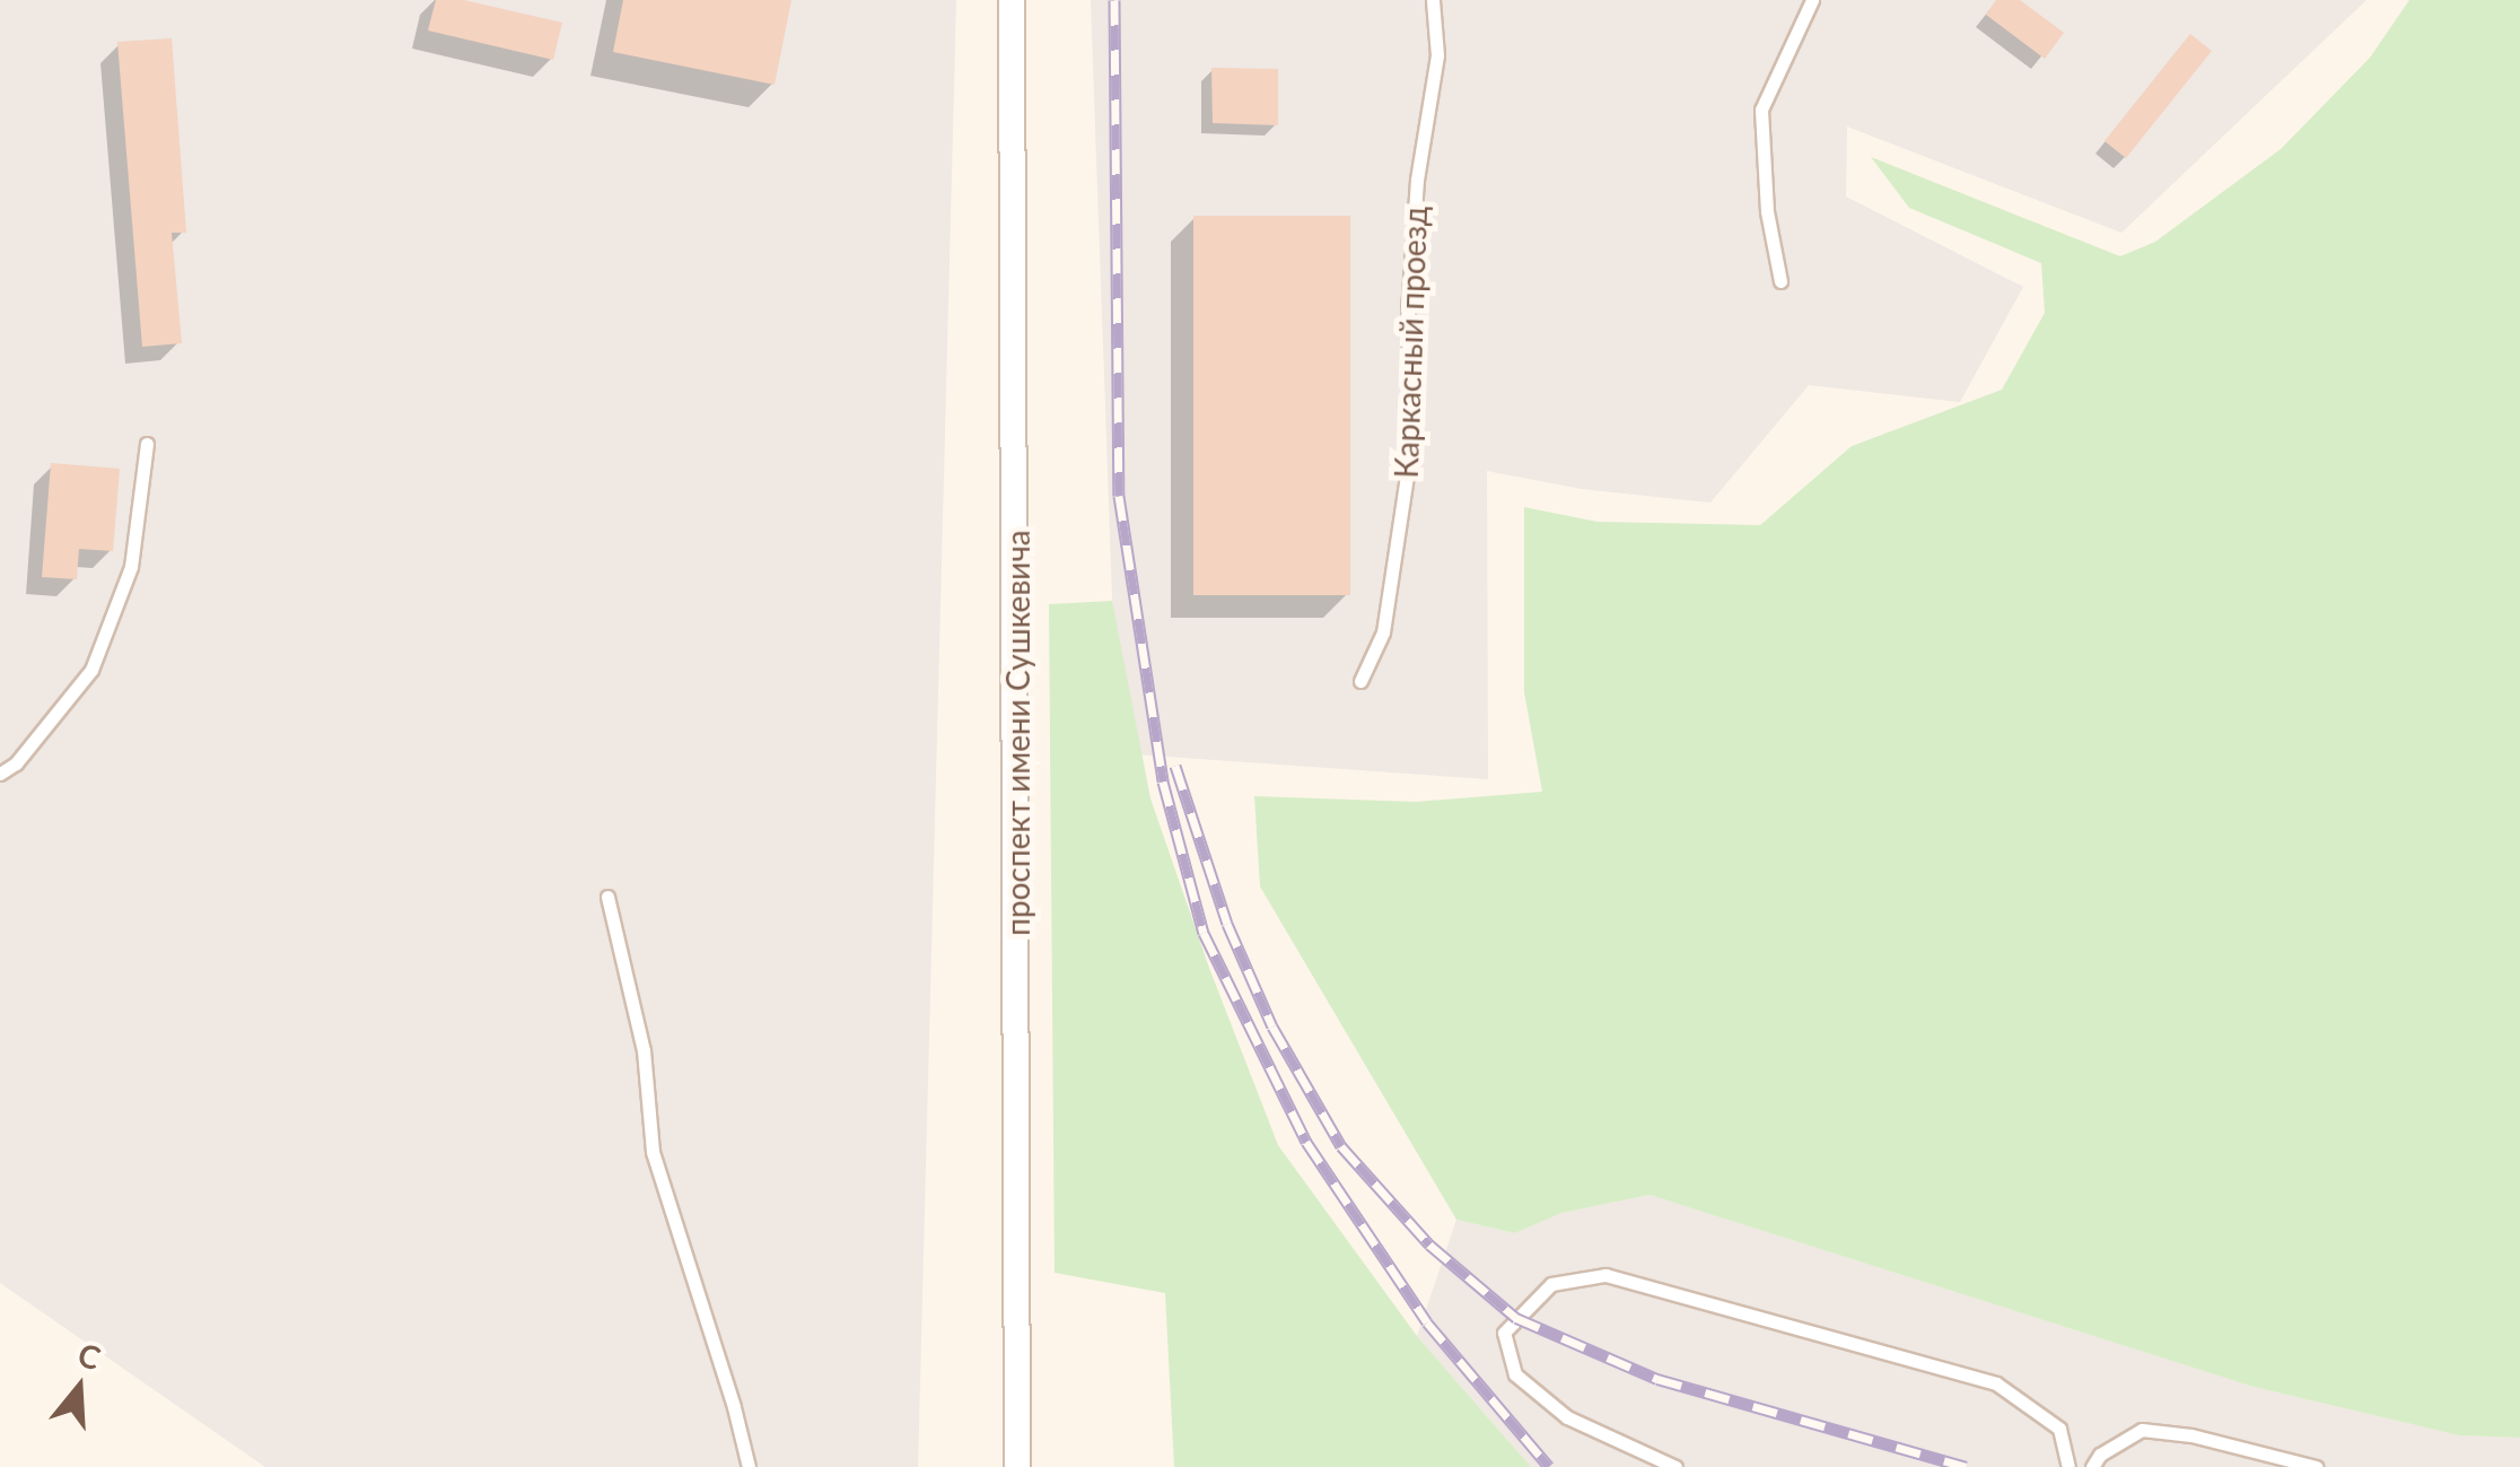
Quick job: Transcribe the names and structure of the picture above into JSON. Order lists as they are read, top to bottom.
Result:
{
  "streets": {
    "street": ["проспект имени Сушкевича"],
    "lane": ["Каркасный проезд"]
  },
  "north": "top"
}
